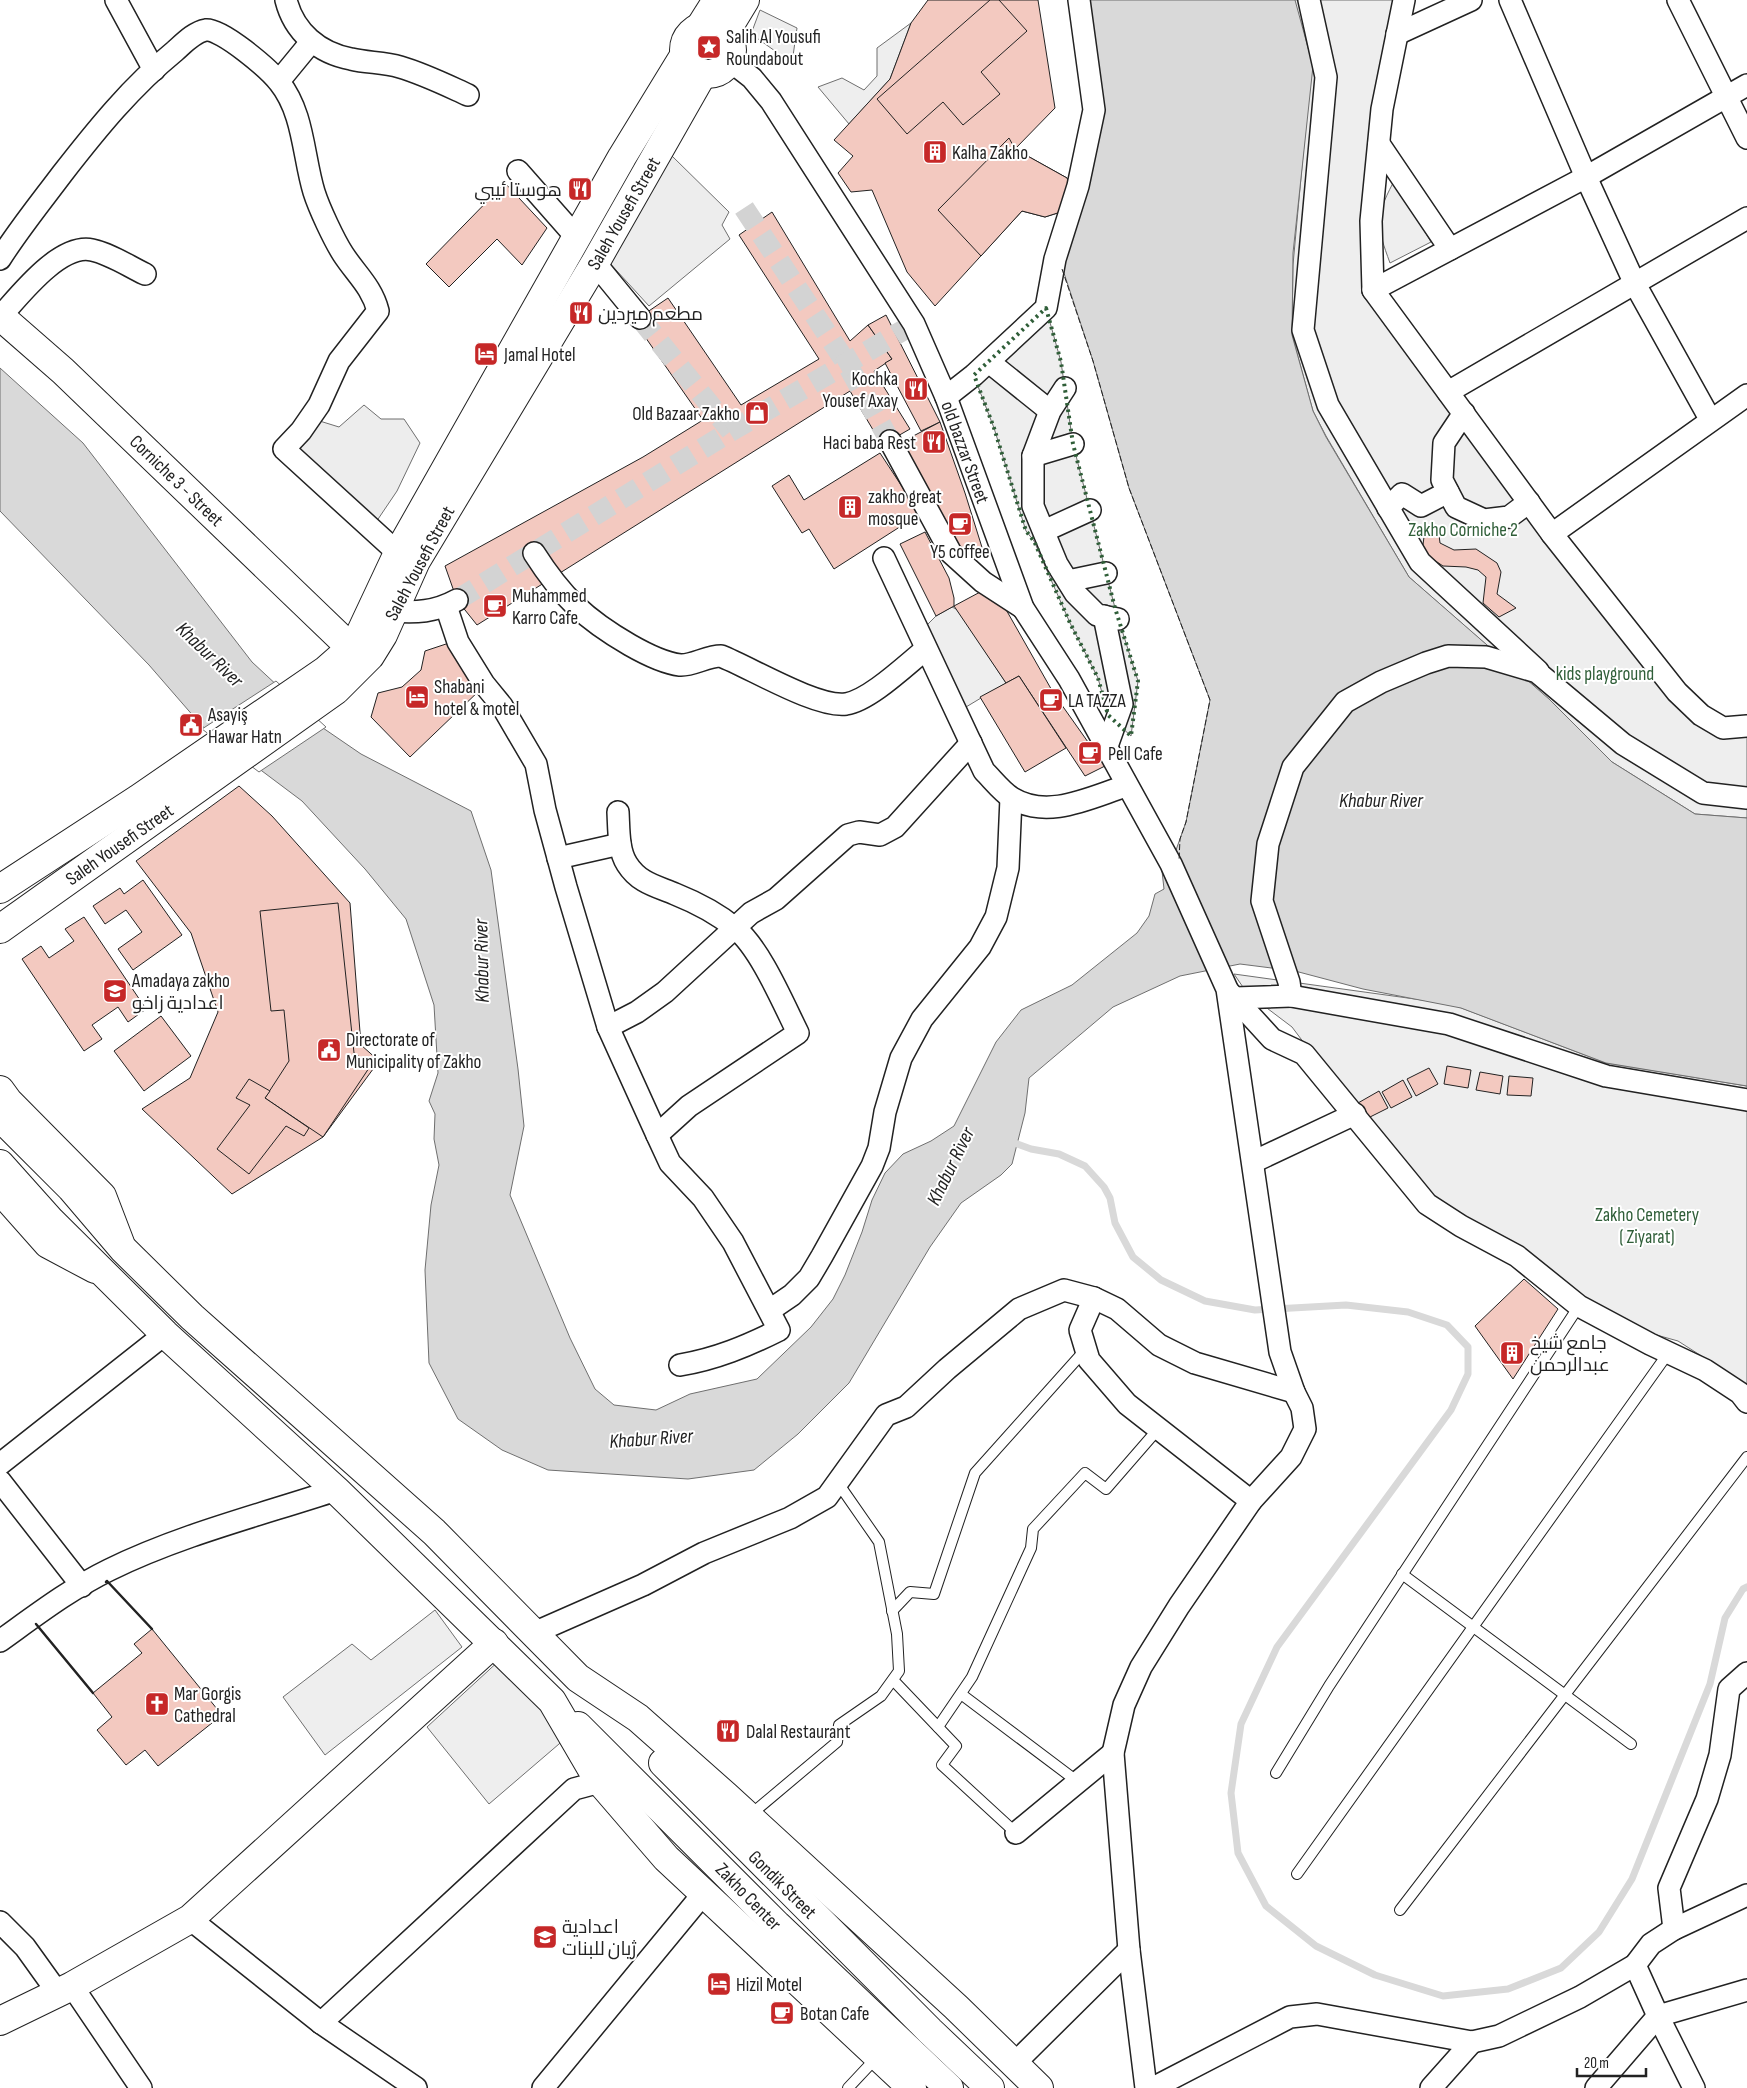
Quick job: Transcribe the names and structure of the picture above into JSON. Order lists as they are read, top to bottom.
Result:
{
  "streets": {
    "main road": [
      "Saleh Yousefi Street",
      "Corniche 3 - Street",
      "Gondik Street",
      "Zakho Center"
    ],
    "street": ["old bazzar Street"]
  },
  "crossings": [
    ["Saleh Yousefi Street", "old bazzar Street"],
    ["Saleh Yousefi Street", "Corniche 3 - Street"]
  ],
  "water": ["Khabur River"],
  "parks": ["Zakho Corniche 2", "kids playground", "Zakho Cemetery ( Ziyarat)"],
  "places": {
    "place": ["Salih Al Yousufi Roundabout"],
    "building": ["Kalha Zakho", "zakho great mosque", "جامع شيخ عبدالرحمن"],
    "restaurant": [
      "هوستا ئيبي",
      "مطعم ميردين",
      "Kochka Yousef Axay",
      "Haci baba Rest",
      "Dalal Restaurant"
    ],
    "hotel": ["Jamal Hotel", "Shabani hotel & motel", "Hizil Motel"],
    "shop": ["Old Bazaar Zakho"],
    "cafe": [
      "Y5 coffee",
      "Muhammed Karro Cafe",
      "LA TAZZA",
      "Pell Cafe",
      "Botan Cafe"
    ],
    "public building": ["Asayiş Hawar Hatn", "Directorate of Municipality of Zakho"],
    "school or university": ["Amadaya zakho اعدادية زاخو", "اعدادية ژیان للبنات"],
    "church": ["Mar Gorgis Cathedral"]
  },
  "scale_bar": "20 m"
}
